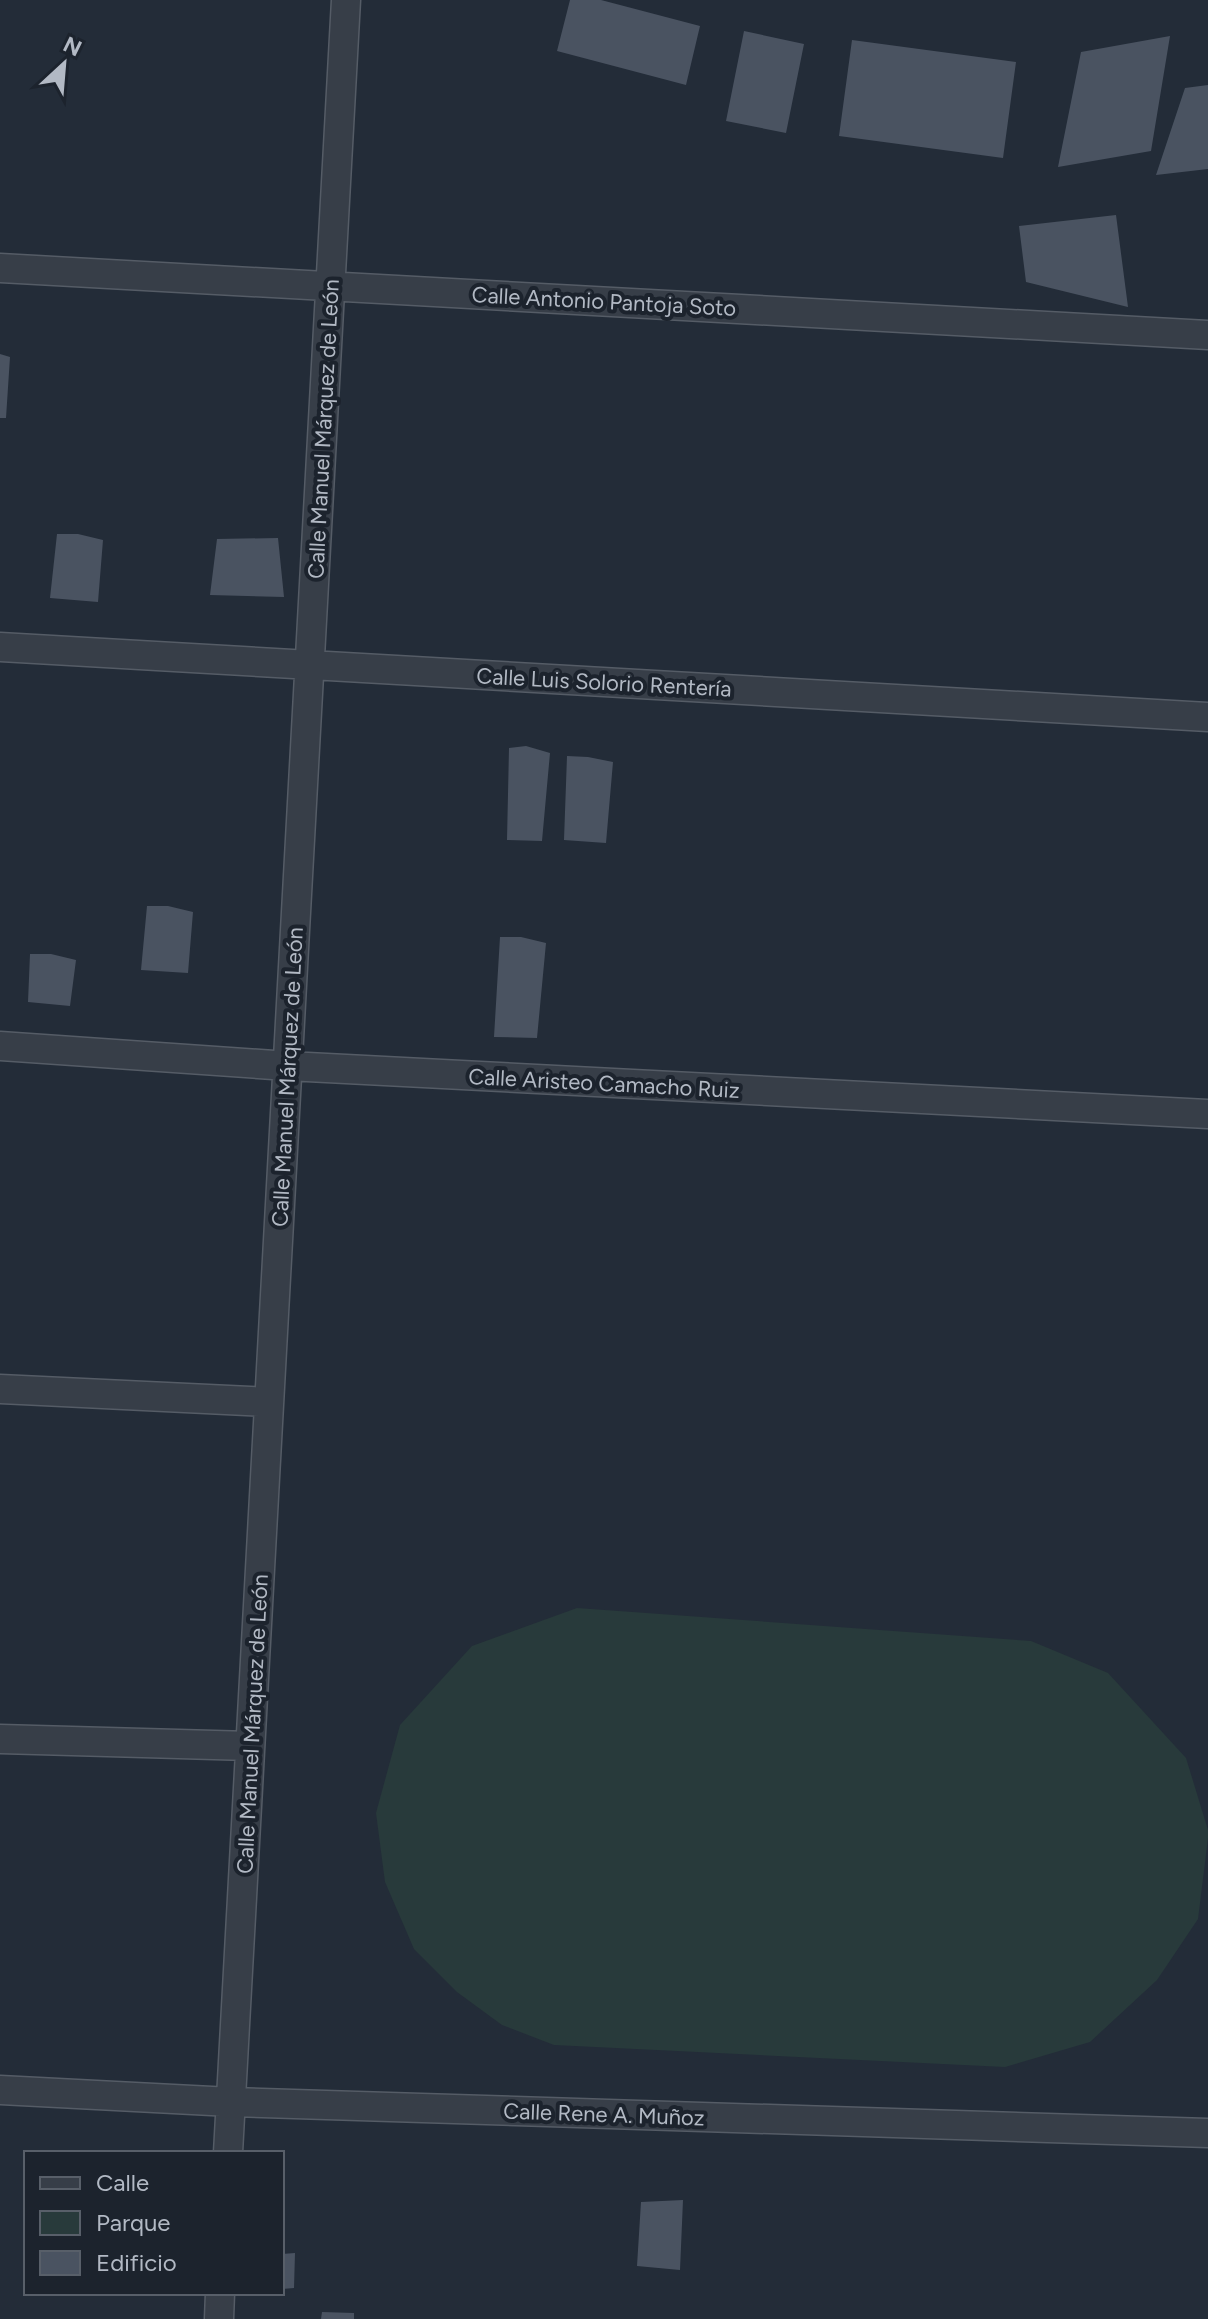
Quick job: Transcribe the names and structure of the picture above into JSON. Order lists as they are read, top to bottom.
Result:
{
  "streets": {
    "street": [
      "Calle Antonio Pantoja Soto",
      "Calle Manuel Márquez de León",
      "Calle Luis Solorio Rentería",
      "Calle Aristeo Camacho Ruiz",
      "Calle Rene A. Muñoz"
    ]
  },
  "crossings": [
    ["Calle Antonio Pantoja Soto", "Calle Manuel Márquez de León"],
    ["Calle Manuel Márquez de León", "Calle Luis Solorio Rentería"],
    ["Calle Manuel Márquez de León", "Calle Aristeo Camacho Ruiz"],
    ["Calle Manuel Márquez de León", "Calle Rene A. Muñoz"]
  ],
  "legend": ["Calle", "Parque", "Edificio"],
  "north": "top right"
}
